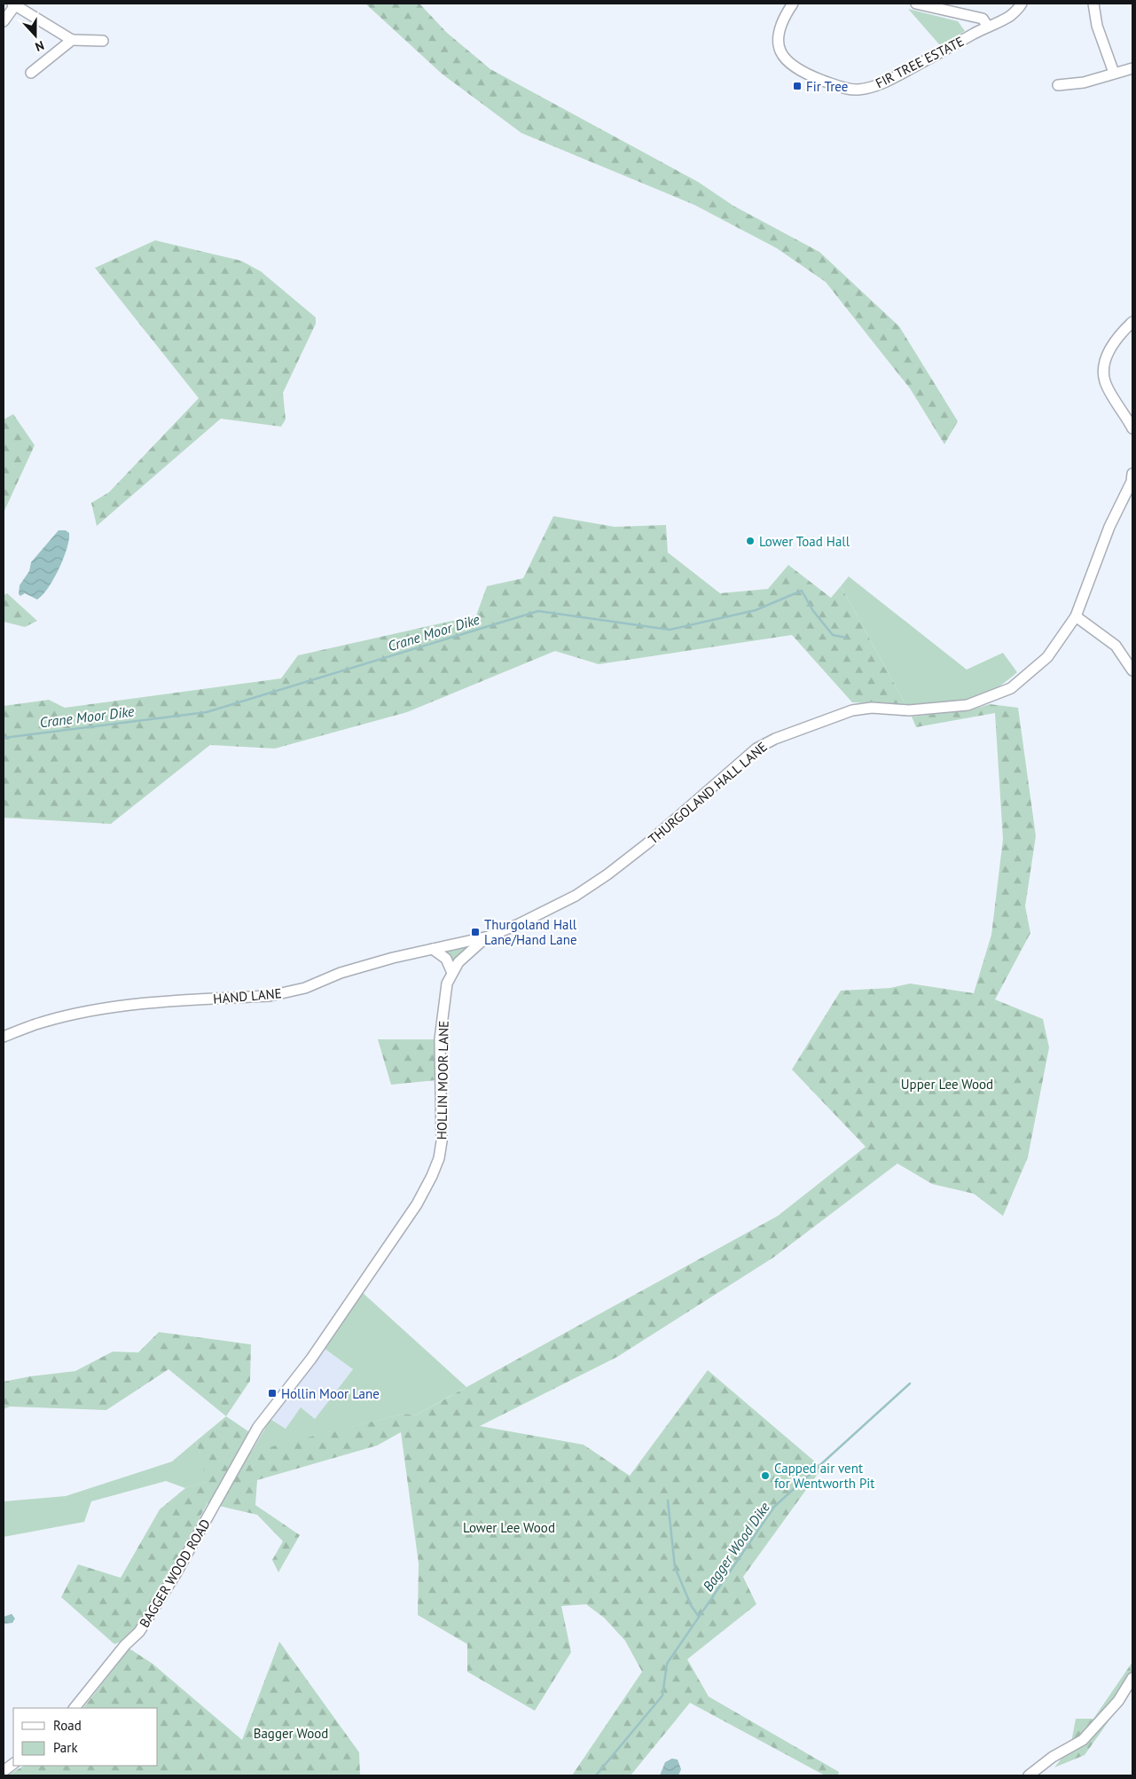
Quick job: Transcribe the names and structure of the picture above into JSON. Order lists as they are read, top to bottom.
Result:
{
  "streets": {
    "street": [
      "FIR TREE ESTATE",
      "THURGOLAND HALL LANE",
      "HAND LANE",
      "HOLLIN MOOR LANE",
      "BAGGER WOOD ROAD"
    ]
  },
  "crossings": [
    ["THURGOLAND HALL LANE", "HAND LANE"],
    ["THURGOLAND HALL LANE", "HOLLIN MOOR LANE"],
    ["HAND LANE", "HOLLIN MOOR LANE"],
    ["HOLLIN MOOR LANE", "BAGGER WOOD ROAD"]
  ],
  "water": ["Crane Moor Dike", "Bagger Wood Dike"],
  "parks": ["Upper Lee Wood", "Lower Lee Wood", "Bagger Wood"],
  "places": {
    "transit": ["Fir Tree", "Thurgoland Hall Lane/Hand Lane", "Hollin Moor Lane"],
    "other": ["Lower Toad Hall", "Capped air vent for Wentworth Pit"]
  },
  "legend": ["Road", "Park"],
  "north": "bottom"
}
